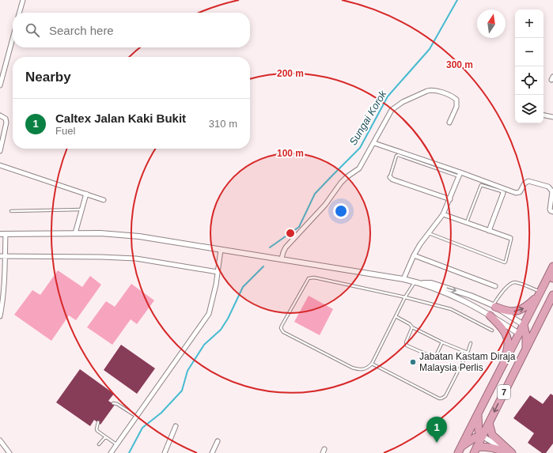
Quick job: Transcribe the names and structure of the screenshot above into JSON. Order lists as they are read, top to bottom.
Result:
{
  "streets": {
    "highway": ["7"]
  },
  "water": ["Sungai Korok"],
  "places": ["Jabatan Kastam Diraja Malaysia Perlis"],
  "north": "top",
  "page": {
    "map_buttons": ["+", "−"],
    "search": "Search here",
    "heading": "Nearby",
    "list": [
      {
        "mark": "1",
        "name": "Caltex Jalan Kaki Bukit",
        "note": "Fuel",
        "value": "310 m"
      }
    ],
    "pins": "1"
  },
  "rings": ["300 m", "200 m", "100 m"]
}
